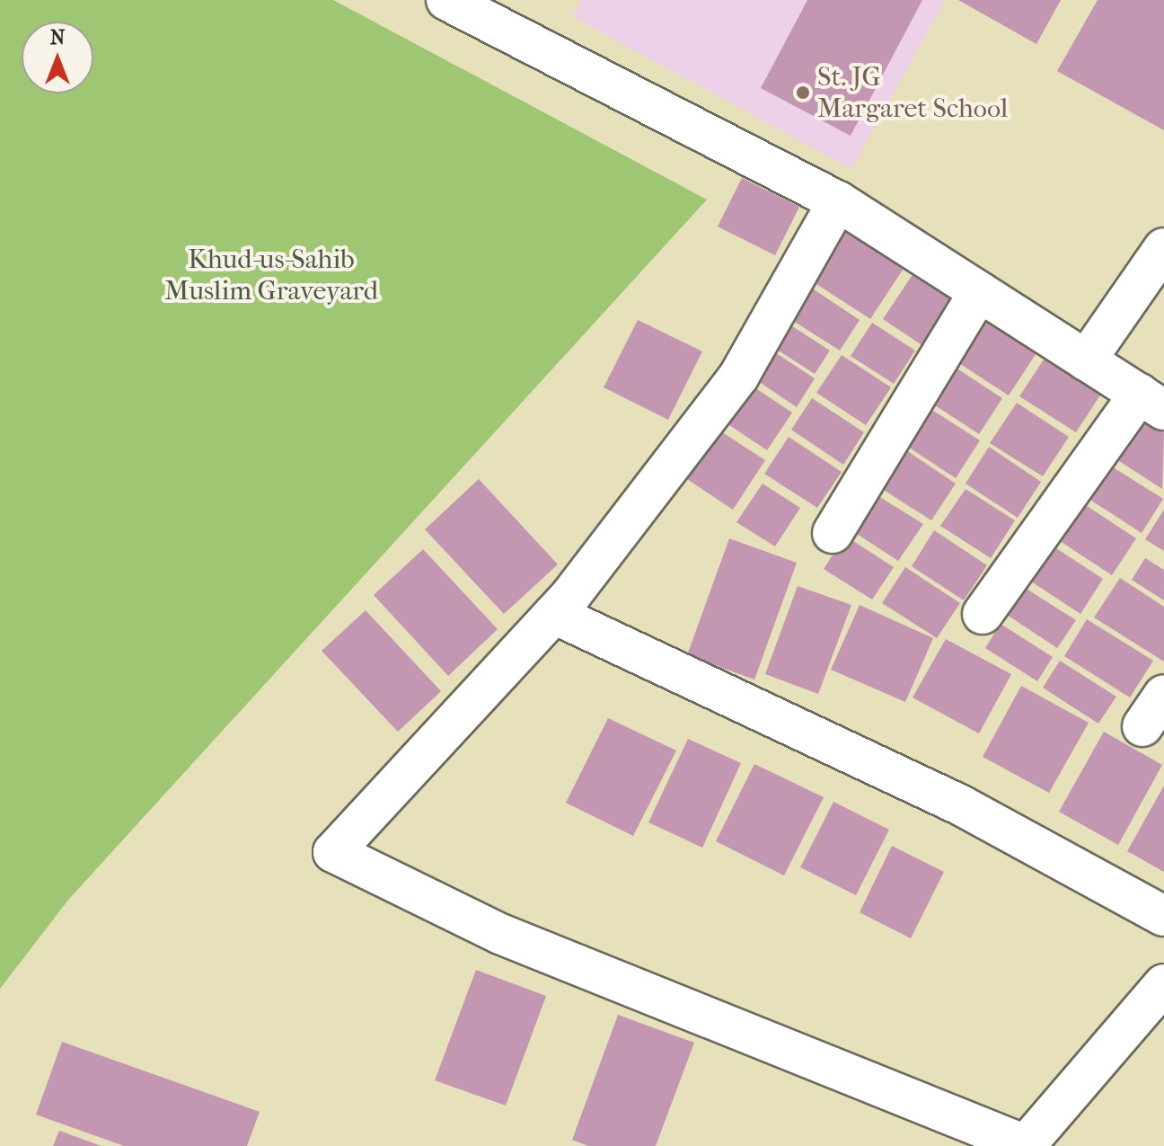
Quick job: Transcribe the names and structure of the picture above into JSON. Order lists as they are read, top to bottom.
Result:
{
  "parks": ["Khud-us-Sahib Muslim Graveyard"],
  "places": ["St. JG Margaret School"],
  "north": "top"
}
